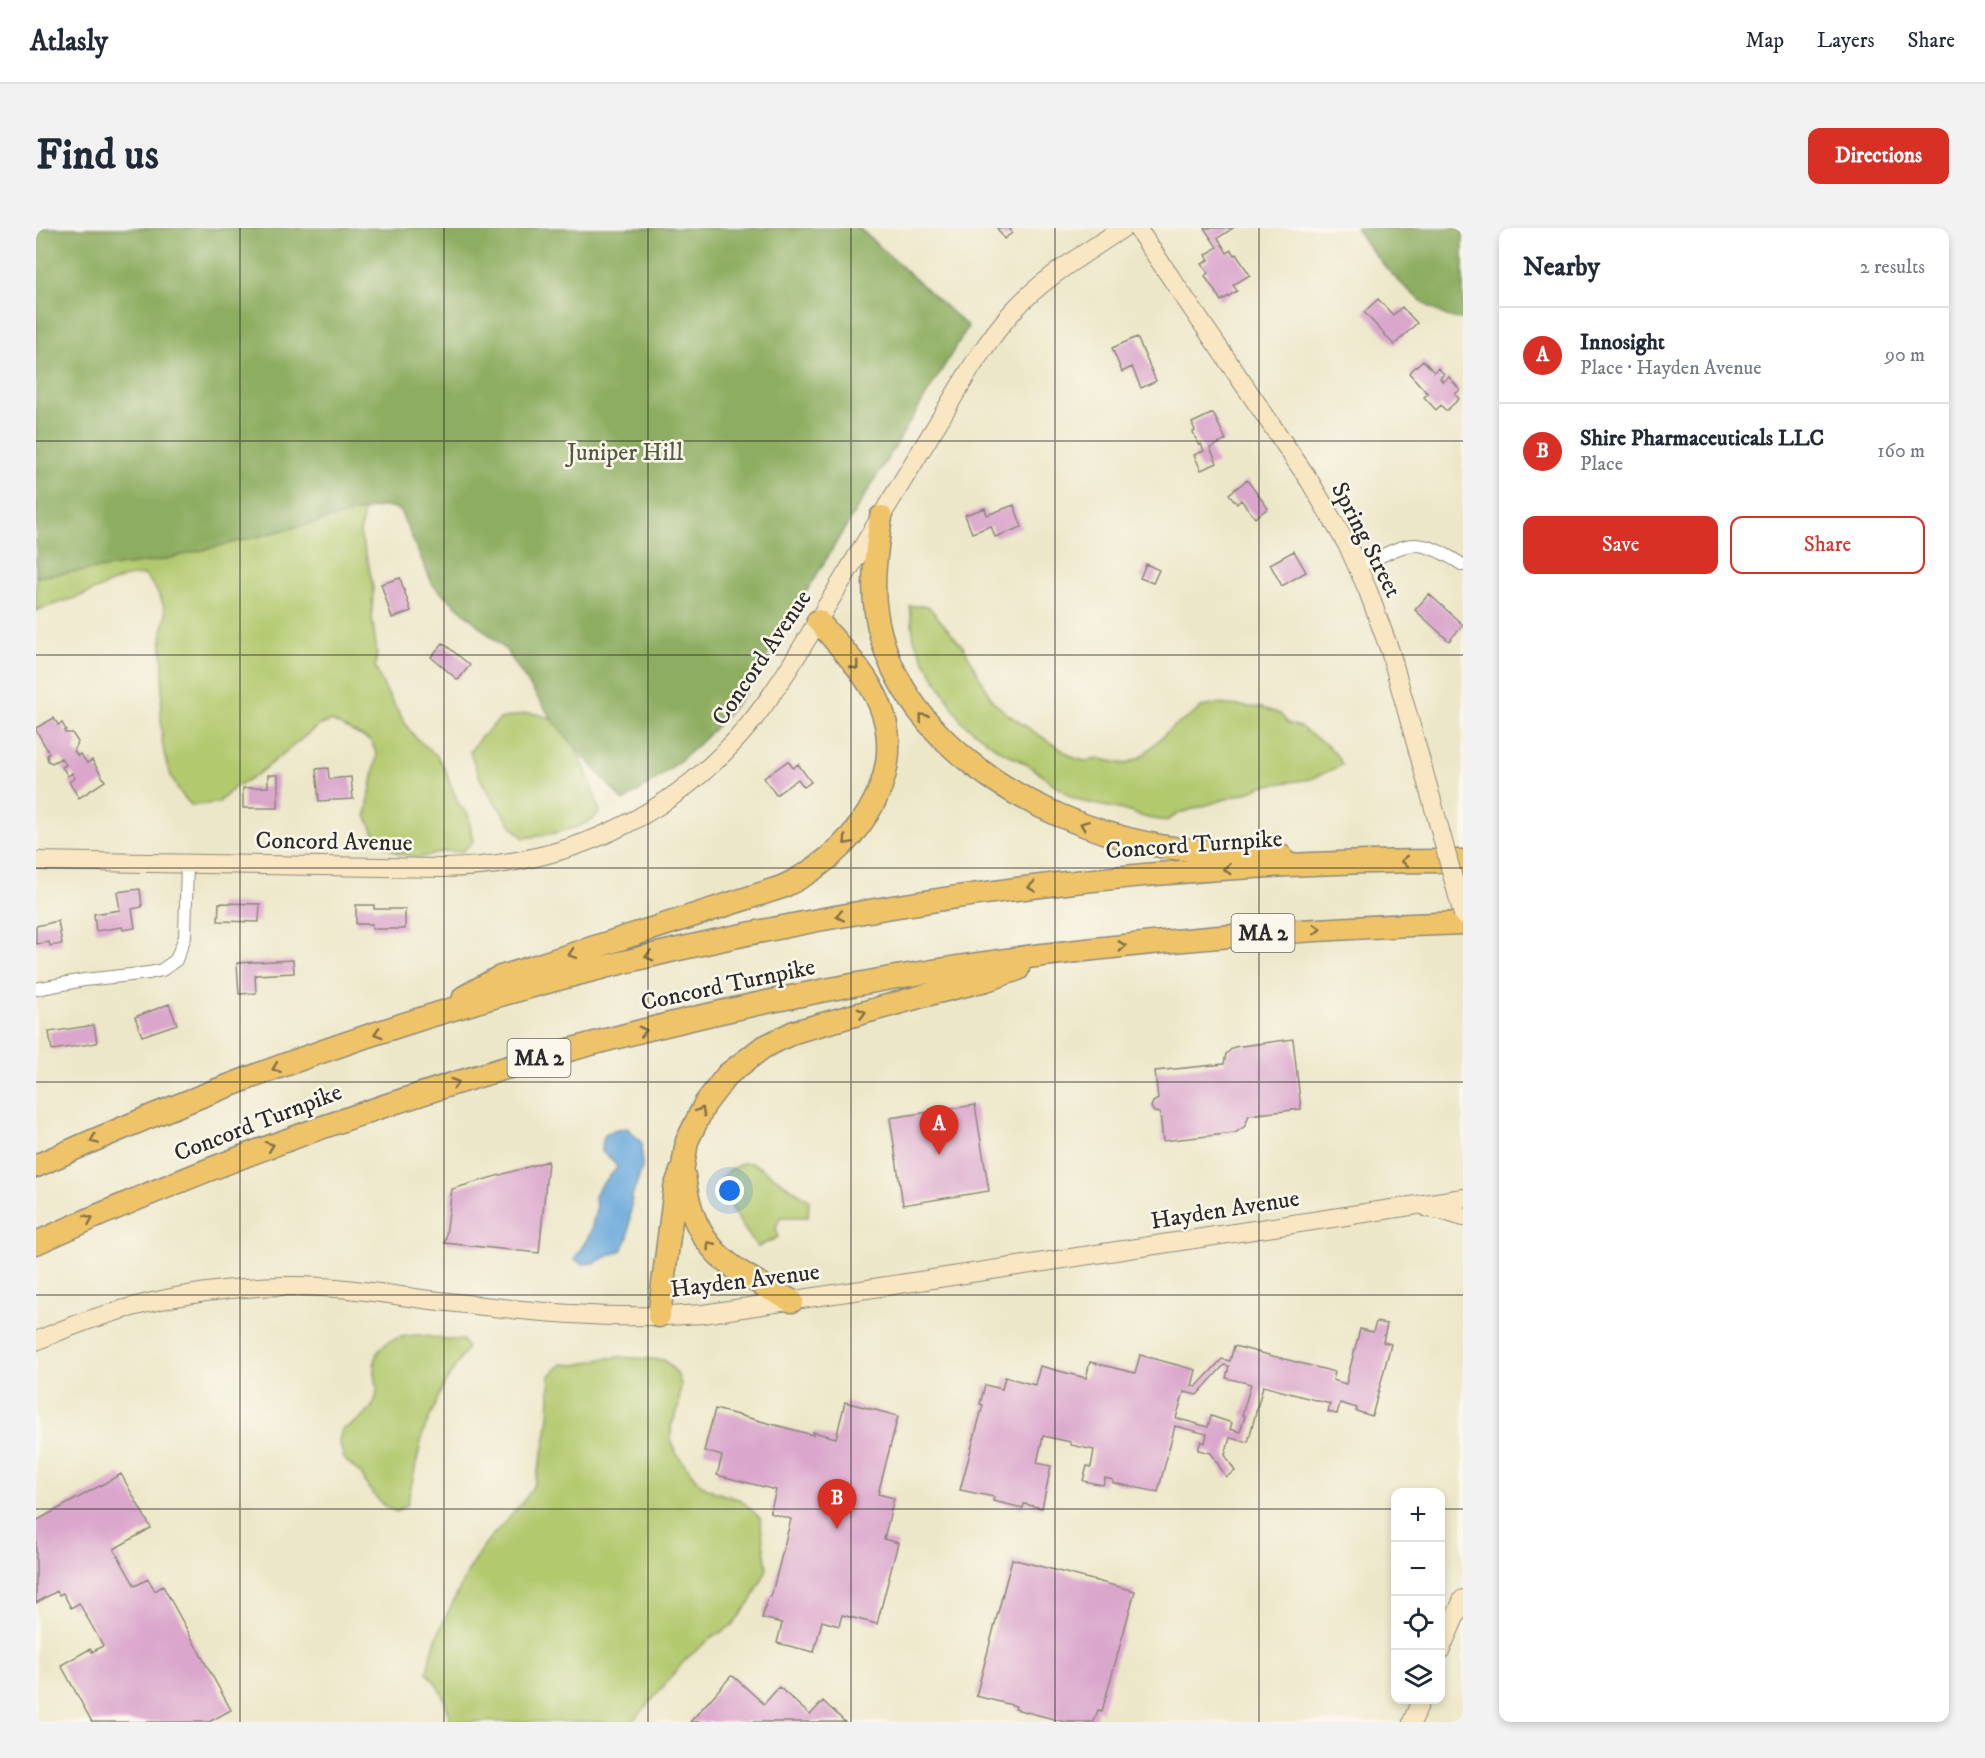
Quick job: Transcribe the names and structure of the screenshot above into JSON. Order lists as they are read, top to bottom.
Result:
{
  "streets": {
    "highway": ["Concord Turnpike", "MA 2"],
    "main road": ["Spring Street", "Concord Avenue", "Hayden Avenue"]
  },
  "parks": ["Juniper Hill"],
  "page": {
    "header": "Atlasly",
    "nav": ["Map", "Layers", "Share"],
    "buttons": [
      "Directions",
      ["Save", "Share"]
    ],
    "title": "Find us",
    "heading": ["Nearby", "2 results"],
    "list": [
      {
        "mark": "A",
        "name": "Innosight",
        "note": "Place · Hayden Avenue",
        "value": "90 m"
      },
      {
        "mark": "B",
        "name": "Shire Pharmaceuticals LLC",
        "note": "Place",
        "value": "160 m"
      }
    ],
    "pins": ["A", "B"],
    "map_buttons": ["+", "−"]
  }
}
